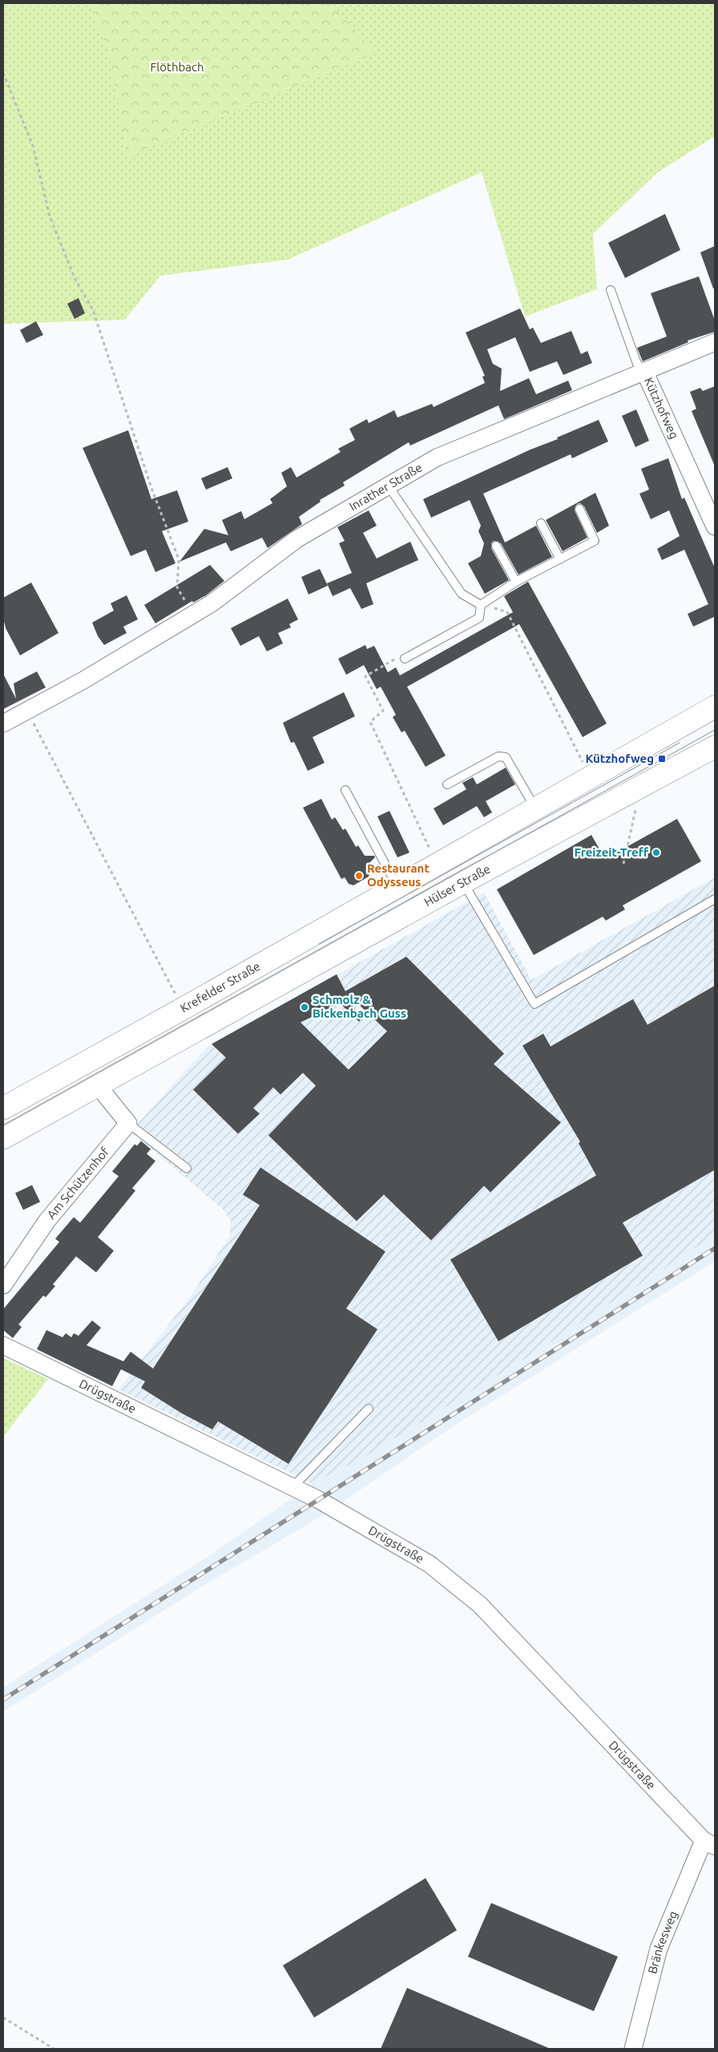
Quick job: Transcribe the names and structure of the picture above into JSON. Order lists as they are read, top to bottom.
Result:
{
  "streets": {
    "street": [
      "Kützhofweg",
      "Inrather Straße",
      "Hülser Straße",
      "Krefelder Straße",
      "Am Schützenhof",
      "Drügstraße",
      "Bränkesweg"
    ]
  },
  "crossings": [
    ["Kützhofweg", "Inrather Straße"],
    ["Drügstraße", "Bränkesweg"]
  ],
  "parks": ["Flöthbach"],
  "places": {
    "transit": ["Kützhofweg"],
    "other": ["Freizeit-Treff", "Restaurant Odysseus", "Schmolz & Bickenbach Guss"]
  }
}
